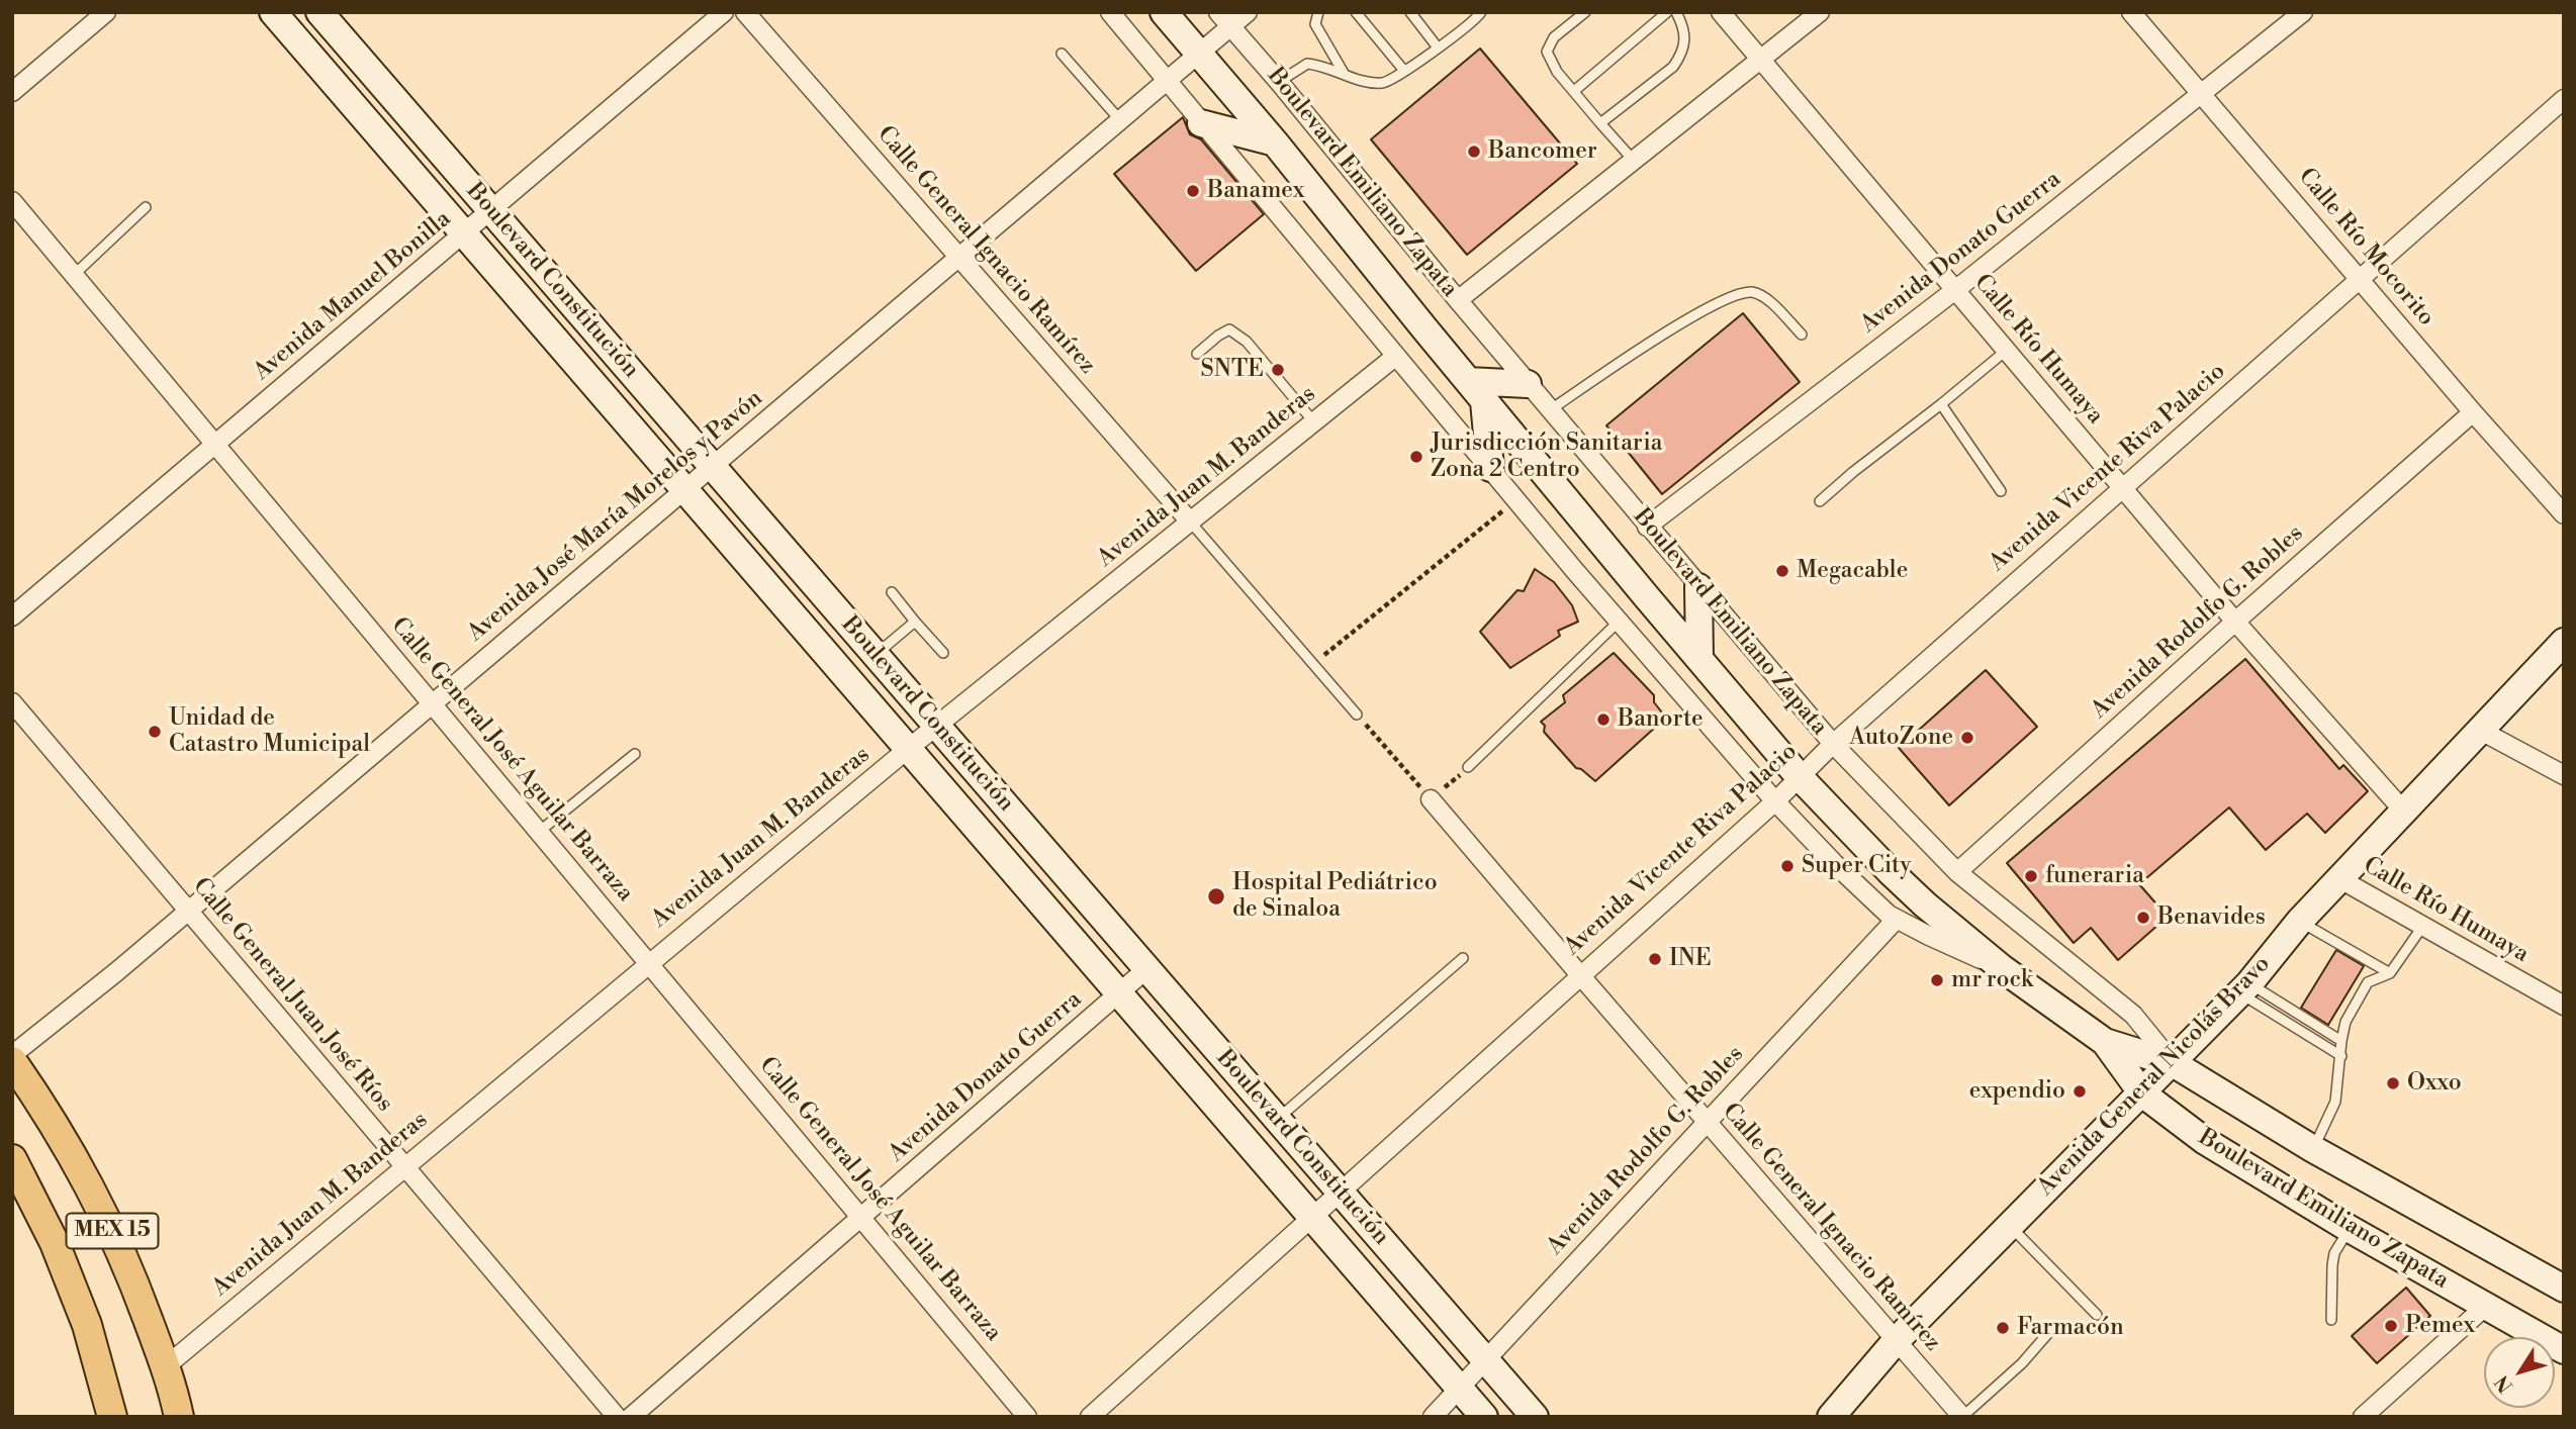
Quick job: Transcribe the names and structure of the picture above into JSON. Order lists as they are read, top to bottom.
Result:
{
  "streets": {
    "main road": [
      "Boulevard Emiliano Zapata",
      "Boulevard Constitución",
      "Avenida General Nicolás Bravo",
      "MEX 15"
    ],
    "street": [
      "Calle Río Mocorito",
      "Calle General Ignacio Ramírez",
      "Avenida Donato Guerra",
      "Avenida Manuel Bonilla",
      "Calle Río Humaya",
      "Avenida Vicente Riva Palacio",
      "Avenida Juan M. Banderas",
      "Avenida José María Morelos y Pavón",
      "Avenida Rodolfo G. Robles",
      "Calle General José Aguilar Barraza",
      "Calle General Juan José Ríos"
    ]
  },
  "crossings": [
    ["Boulevard Emiliano Zapata", "Avenida Donato Guerra"],
    ["Boulevard Emiliano Zapata", "Avenida Vicente Riva Palacio"],
    ["Boulevard Emiliano Zapata", "Avenida Juan M. Banderas"],
    ["Boulevard Emiliano Zapata", "Avenida José María Morelos y Pavón"],
    ["Boulevard Emiliano Zapata", "Avenida Rodolfo G. Robles"],
    ["Boulevard Emiliano Zapata", "Avenida General Nicolás Bravo"],
    ["Calle Río Mocorito", "Avenida Donato Guerra"],
    ["Calle Río Mocorito", "Avenida Vicente Riva Palacio"],
    ["Calle Río Mocorito", "Avenida Rodolfo G. Robles"],
    ["Calle General Ignacio Ramírez", "Avenida Vicente Riva Palacio"],
    ["Calle General Ignacio Ramírez", "Avenida Juan M. Banderas"],
    ["Calle General Ignacio Ramírez", "Avenida José María Morelos y Pavón"],
    ["Calle General Ignacio Ramírez", "Avenida Rodolfo G. Robles"],
    ["Calle General Ignacio Ramírez", "Avenida General Nicolás Bravo"],
    ["Avenida Donato Guerra", "Boulevard Constitución"],
    ["Avenida Donato Guerra", "Calle Río Humaya"],
    ["Avenida Donato Guerra", "Calle General José Aguilar Barraza"],
    ["Boulevard Constitución", "Avenida Manuel Bonilla"],
    ["Boulevard Constitución", "Avenida Vicente Riva Palacio"],
    ["Boulevard Constitución", "Avenida Juan M. Banderas"],
    ["Boulevard Constitución", "Avenida José María Morelos y Pavón"],
    ["Boulevard Constitución", "Avenida Rodolfo G. Robles"],
    ["Avenida Manuel Bonilla", "Calle General José Aguilar Barraza"],
    ["Calle Río Humaya", "Avenida Vicente Riva Palacio"],
    ["Calle Río Humaya", "Avenida Rodolfo G. Robles"],
    ["Calle Río Humaya", "Avenida General Nicolás Bravo"],
    ["Avenida Juan M. Banderas", "Calle General José Aguilar Barraza"],
    ["Avenida Juan M. Banderas", "Calle General Juan José Ríos"],
    ["Avenida Juan M. Banderas", "MEX 15"],
    ["Avenida José María Morelos y Pavón", "Calle General José Aguilar Barraza"],
    ["Avenida José María Morelos y Pavón", "Calle General Juan José Ríos"]
  ],
  "places": [
    "Bancomer",
    "Banamex",
    "SNTE",
    "Jurisdicción Sanitaria Zona 2 Centro",
    "Megacable",
    "Banorte",
    "Unidad de Catastro Municipal",
    "AutoZone",
    "Super City",
    "funeraria",
    "Hospital Pediátrico de Sinaloa",
    "Benavides",
    "INE",
    "mr rock",
    "Oxxo",
    "expendio",
    "Pemex",
    "Farmacón"
  ],
  "north": "bottom left"
}
